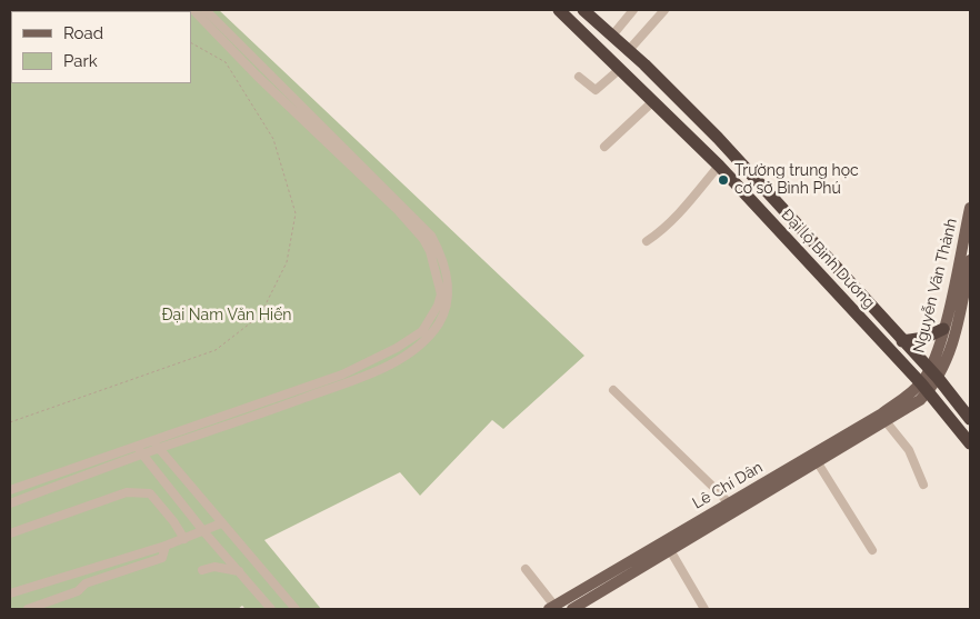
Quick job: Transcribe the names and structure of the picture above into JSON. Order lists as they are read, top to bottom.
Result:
{
  "streets": {
    "highway": ["Đại lộ Bình Dương"],
    "main road": ["Nguyễn Văn Thành", "Lê Chí Dân"]
  },
  "crossings": [
    ["Đại lộ Bình Dương", "Nguyễn Văn Thành"],
    ["Đại lộ Bình Dương", "Lê Chí Dân"]
  ],
  "parks": ["Đại Nam Văn Hiến"],
  "places": ["Trường trung học cơ sở Bình Phú"],
  "legend": ["Road", "Park"]
}
